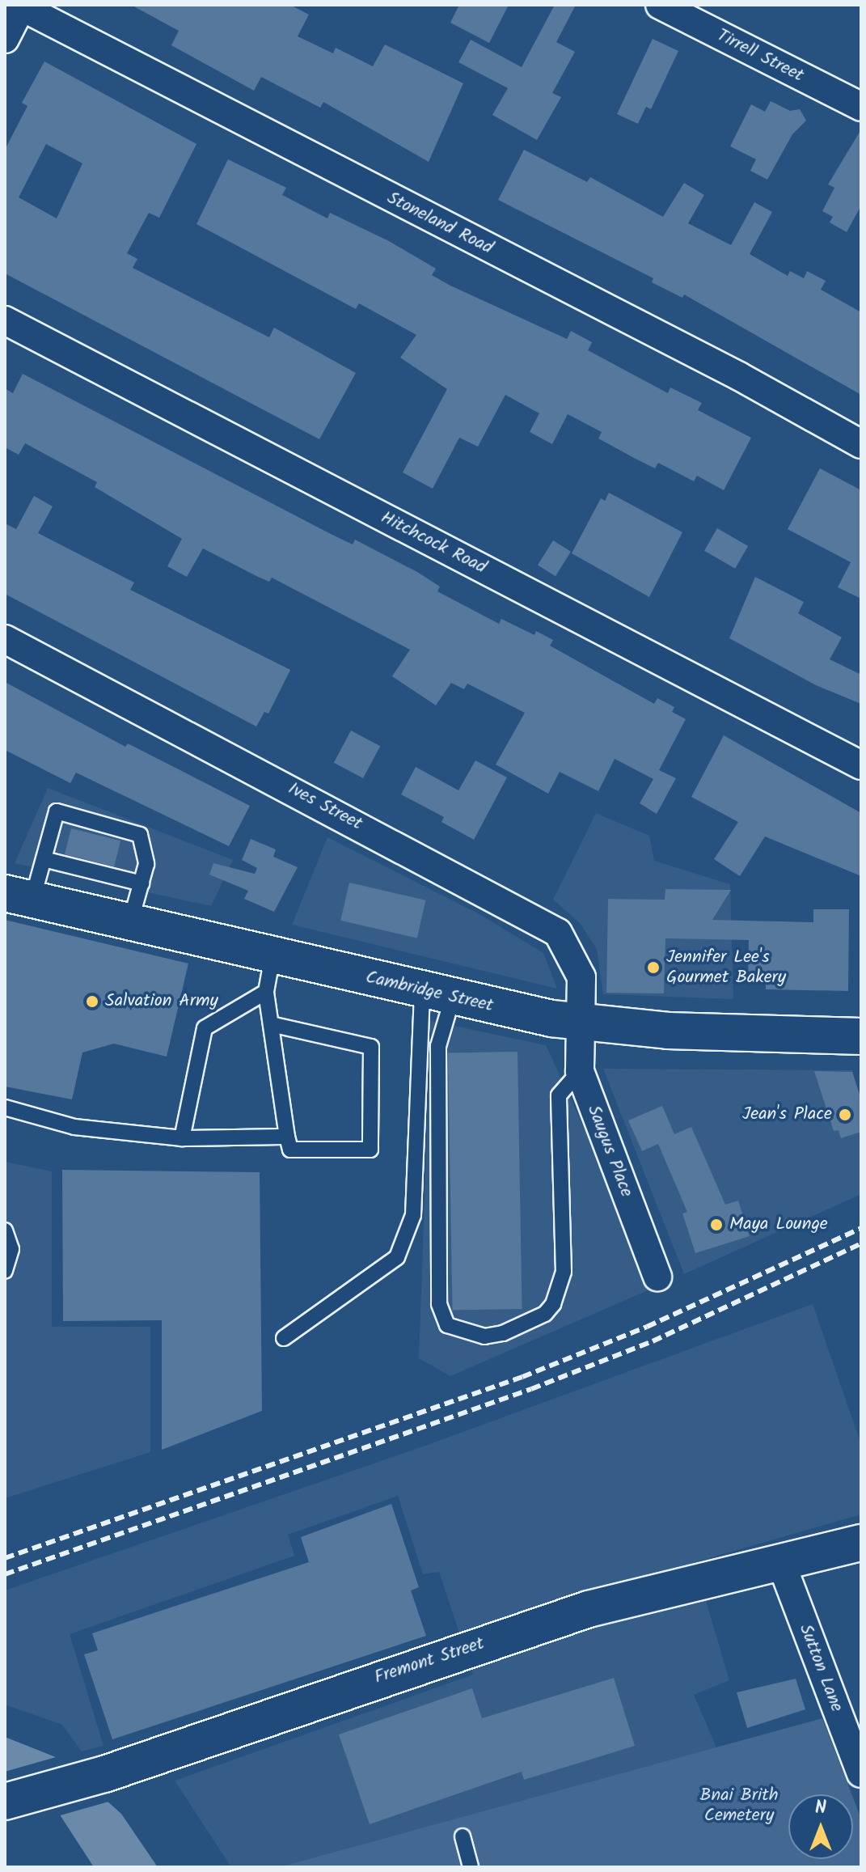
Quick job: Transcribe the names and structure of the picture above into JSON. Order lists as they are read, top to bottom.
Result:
{
  "streets": {
    "street": [
      "Tirrell Street",
      "Stoneland Road",
      "Hitchcock Road",
      "Ives Street",
      "Cambridge Street",
      "Saugus Place",
      "Fremont Street",
      "Sutton Lane"
    ]
  },
  "crossings": [
    ["Ives Street", "Cambridge Street"],
    ["Ives Street", "Saugus Place"],
    ["Cambridge Street", "Saugus Place"],
    ["Fremont Street", "Sutton Lane"]
  ],
  "parks": ["Bnai Brith Cemetery"],
  "places": [
    "Jennifer Lee's Gourmet Bakery",
    "Salvation Army",
    "Jean's Place",
    "Maya Lounge"
  ],
  "north": "top"
}
